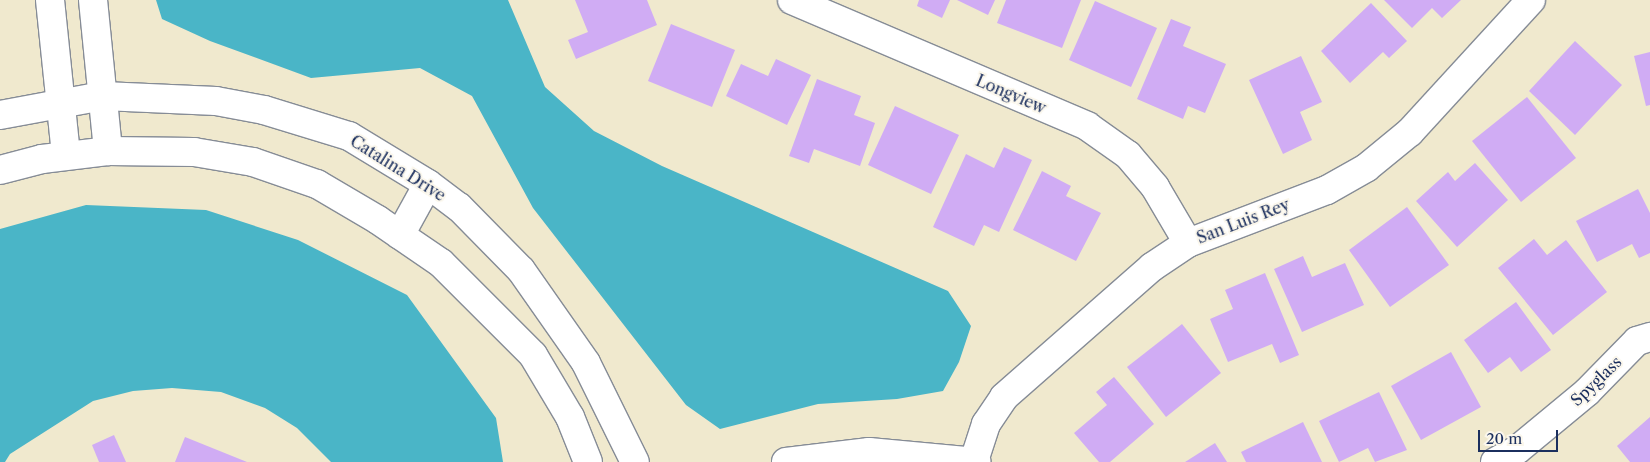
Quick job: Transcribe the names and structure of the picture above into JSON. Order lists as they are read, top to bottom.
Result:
{
  "streets": {
    "street": [
      "Longview",
      "Catalina Drive",
      "San Luis Rey",
      "Spyglass"
    ]
  },
  "crossings": [
    ["Longview", "San Luis Rey"]
  ],
  "scale_bar": "20 m"
}
